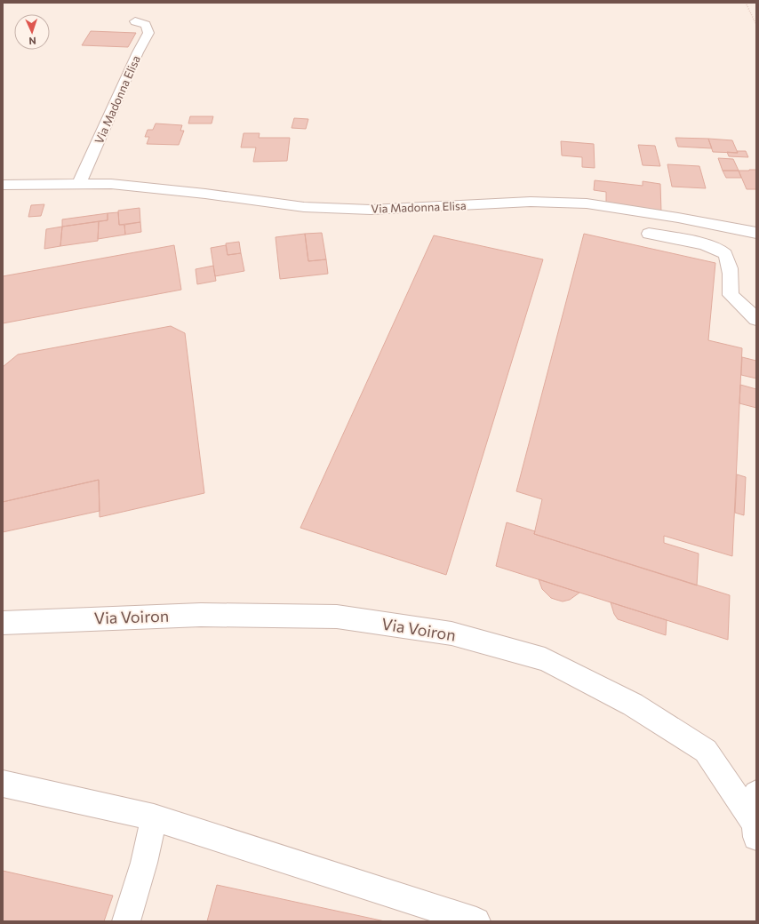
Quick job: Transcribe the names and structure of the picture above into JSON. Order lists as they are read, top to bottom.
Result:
{
  "streets": {
    "street": ["Via Madonna Elisa", "Via Voiron"]
  },
  "north": "bottom"
}
